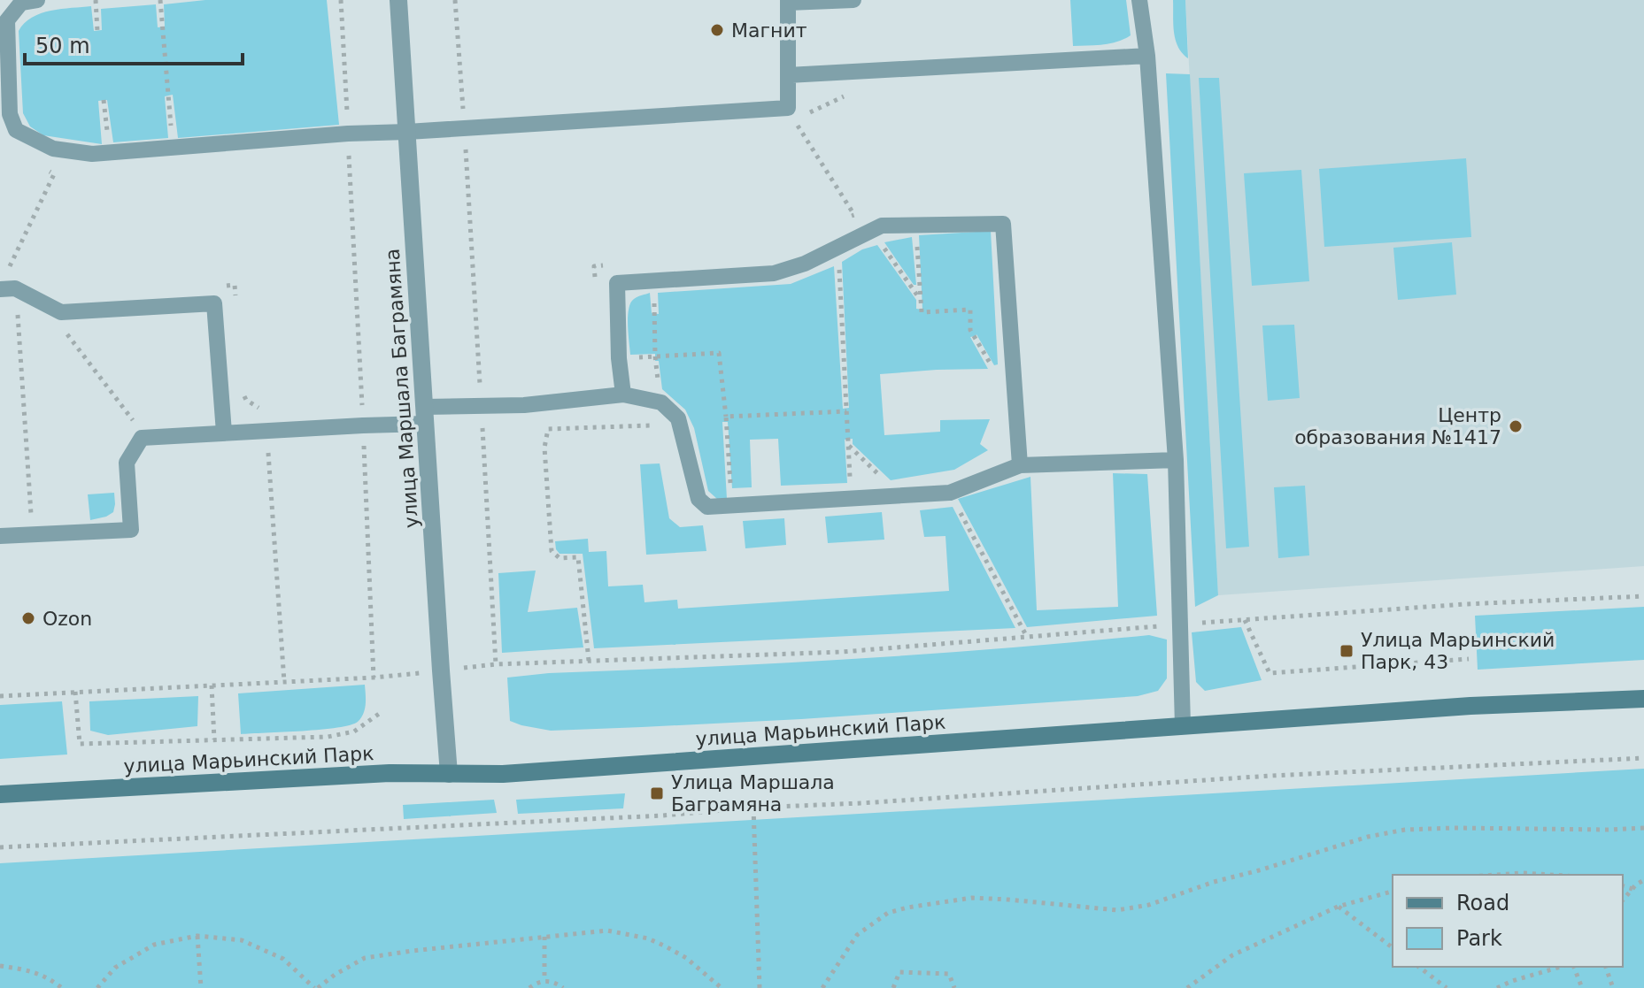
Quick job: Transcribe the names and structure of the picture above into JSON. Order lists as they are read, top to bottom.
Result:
{
  "streets": {
    "main road": ["улица Марьинский Парк"],
    "street": ["улица Маршала Баграмяна"]
  },
  "crossings": [
    ["улица Маршала Баграмяна", "улица Марьинский Парк"]
  ],
  "places": {
    "other": ["Магнит", "Центр образования №1417", "Ozon"],
    "transit": ["Улица Марьинский Парк, 43", "Улица Маршала Баграмяна"]
  },
  "legend": ["Road", "Park"],
  "scale_bar": "50 m"
}
